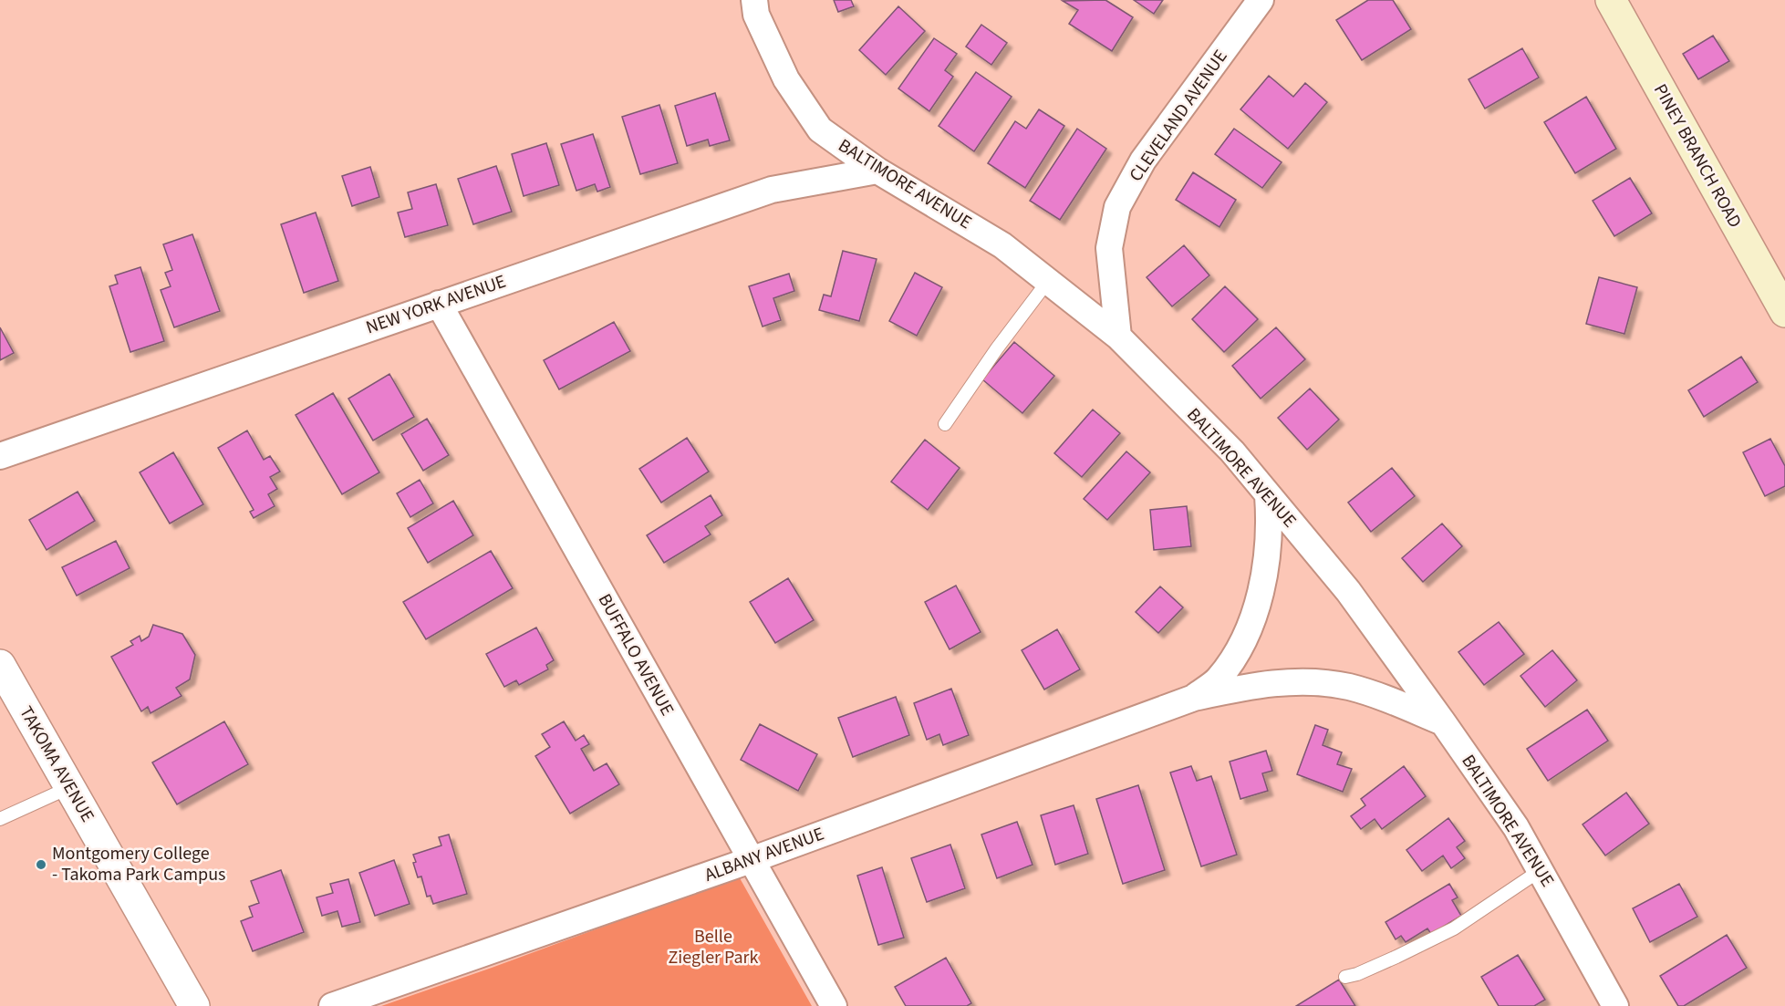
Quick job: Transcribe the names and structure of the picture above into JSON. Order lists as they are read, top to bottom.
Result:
{
  "streets": {
    "main road": ["PINEY BRANCH ROAD"],
    "street": [
      "CLEVELAND AVENUE",
      "BALTIMORE AVENUE",
      "NEW YORK AVENUE",
      "BUFFALO AVENUE",
      "TAKOMA AVENUE",
      "ALBANY AVENUE"
    ]
  },
  "crossings": [
    ["CLEVELAND AVENUE", "BALTIMORE AVENUE"],
    ["BALTIMORE AVENUE", "NEW YORK AVENUE"],
    ["BALTIMORE AVENUE", "ALBANY AVENUE"],
    ["NEW YORK AVENUE", "BUFFALO AVENUE"],
    ["BUFFALO AVENUE", "ALBANY AVENUE"]
  ],
  "parks": ["Belle Ziegler Park"],
  "places": ["Montgomery College - Takoma Park Campus"]
}
